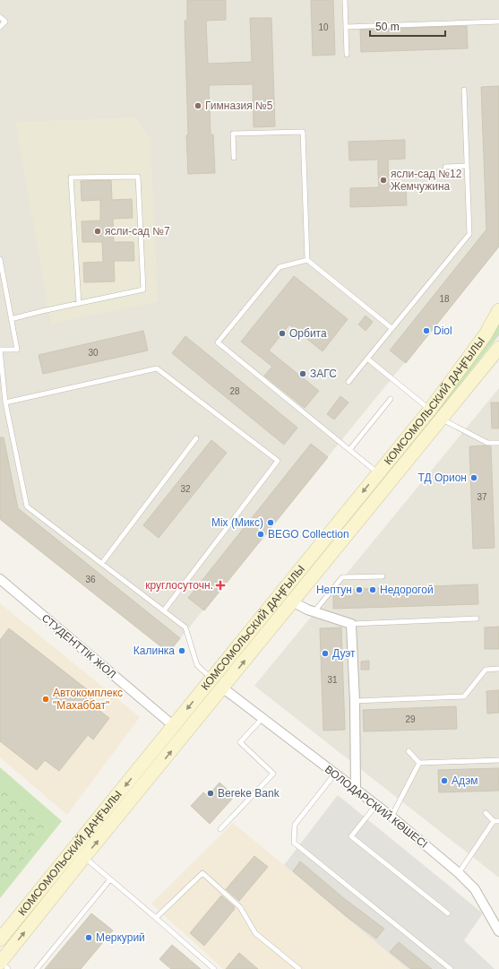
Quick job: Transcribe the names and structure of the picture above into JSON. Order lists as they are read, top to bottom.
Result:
{
  "streets": {
    "street": ["КОМСОМОЛЬСКИЙ ДАҢҒЫЛЫ", "СТУДЕНТТІК ЖОЛ", "ВОЛОДАРСКИЙ КӨШЕСІ"]
  },
  "crossings": [
    ["КОМСОМОЛЬСКИЙ ДАҢҒЫЛЫ", "СТУДЕНТТІК ЖОЛ"],
    ["КОМСОМОЛЬСКИЙ ДАҢҒЫЛЫ", "ВОЛОДАРСКИЙ КӨШЕСІ"]
  ],
  "places": {
    "other": [
      "Гимназия №5",
      "ясли-сад №12 Жемчужина",
      "ясли-сад №7",
      "Diol",
      "Орбита",
      "ЗАГС",
      "ТД Орион",
      "Mix (Микс)",
      "BEGO Collection",
      "Нептун",
      "Недорогой",
      "Калинка",
      "Дуэт",
      "Автокомплекс \"Махаббат\"",
      "Адэм",
      "Bereke Bank",
      "Меркурий"
    ],
    "health": ["круглосуточн."]
  },
  "house_numbers": [
    "10",
    "18",
    "30",
    "28",
    "32",
    "37",
    "36",
    "31",
    "29"
  ],
  "scale_bar": "50 m"
}
